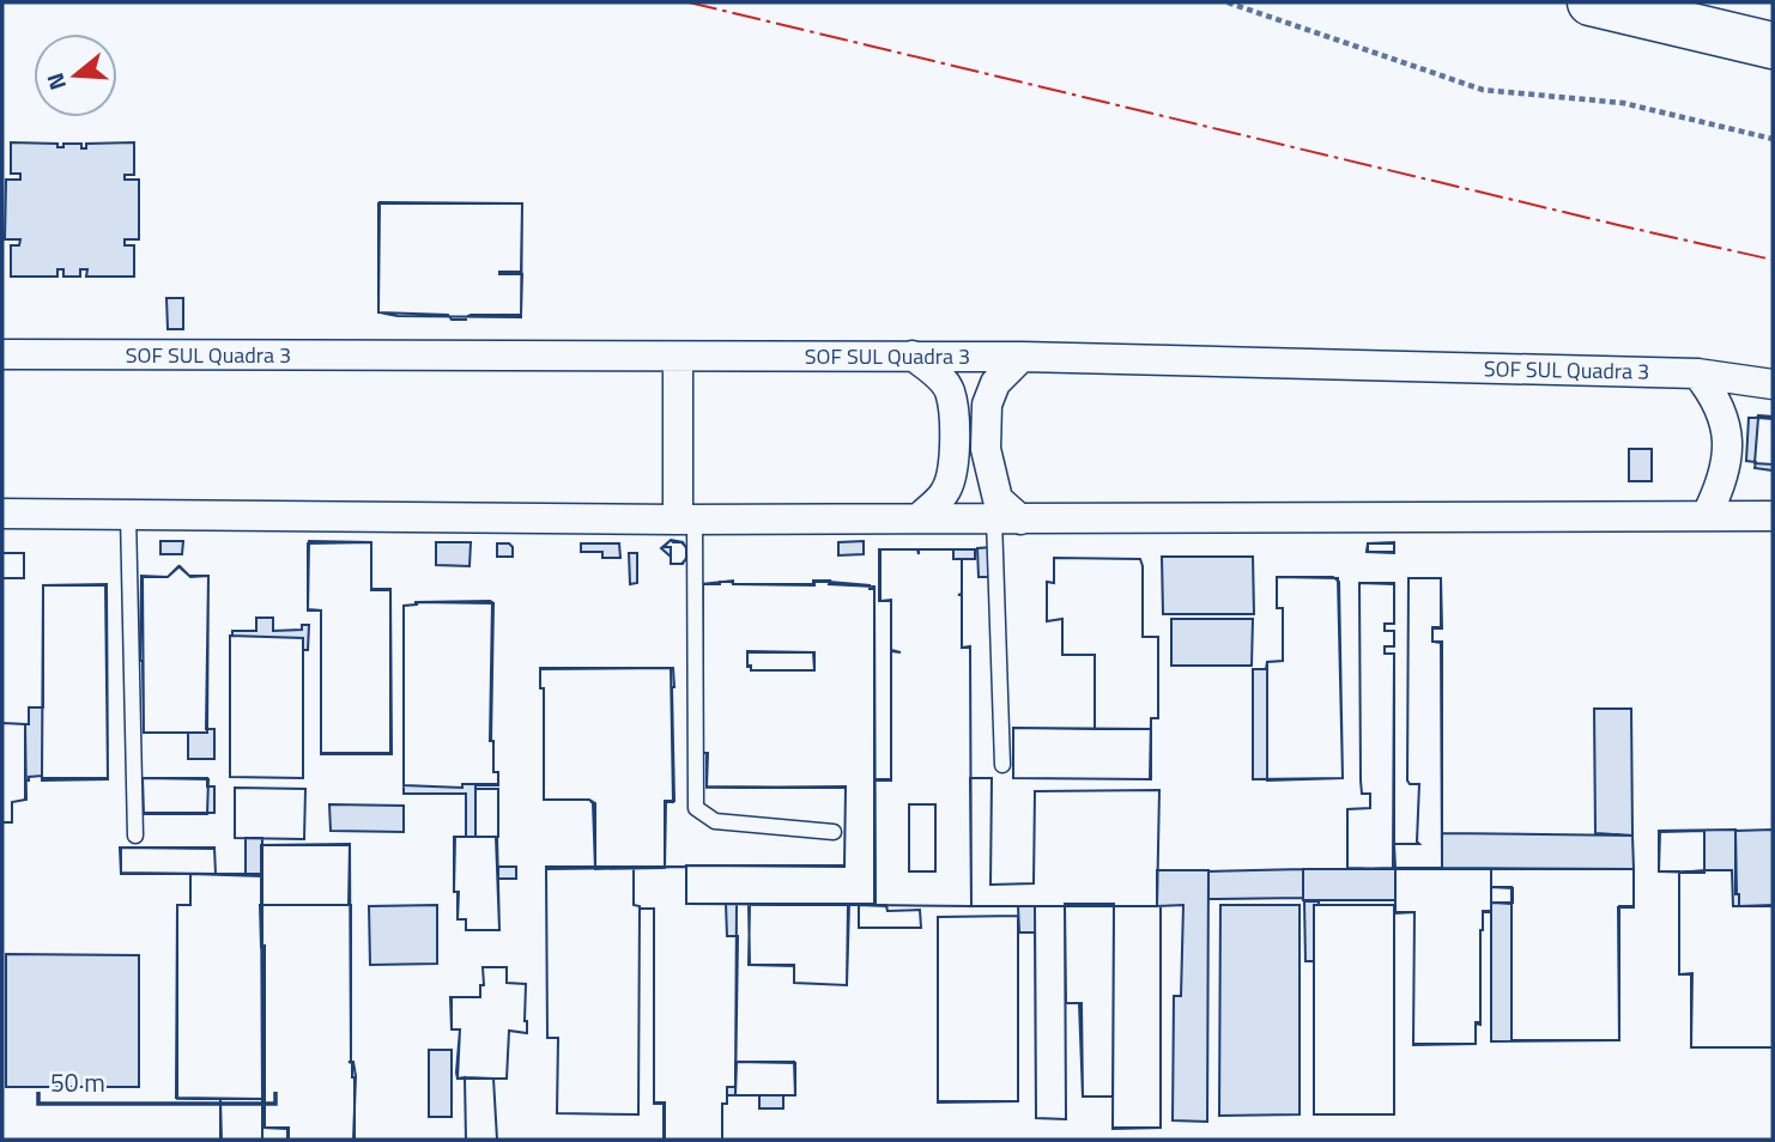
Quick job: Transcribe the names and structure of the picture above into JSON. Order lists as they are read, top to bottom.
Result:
{
  "streets": {
    "street": ["SOF SUL Quadra 3"]
  },
  "scale_bar": "50 m",
  "north": "left"
}
